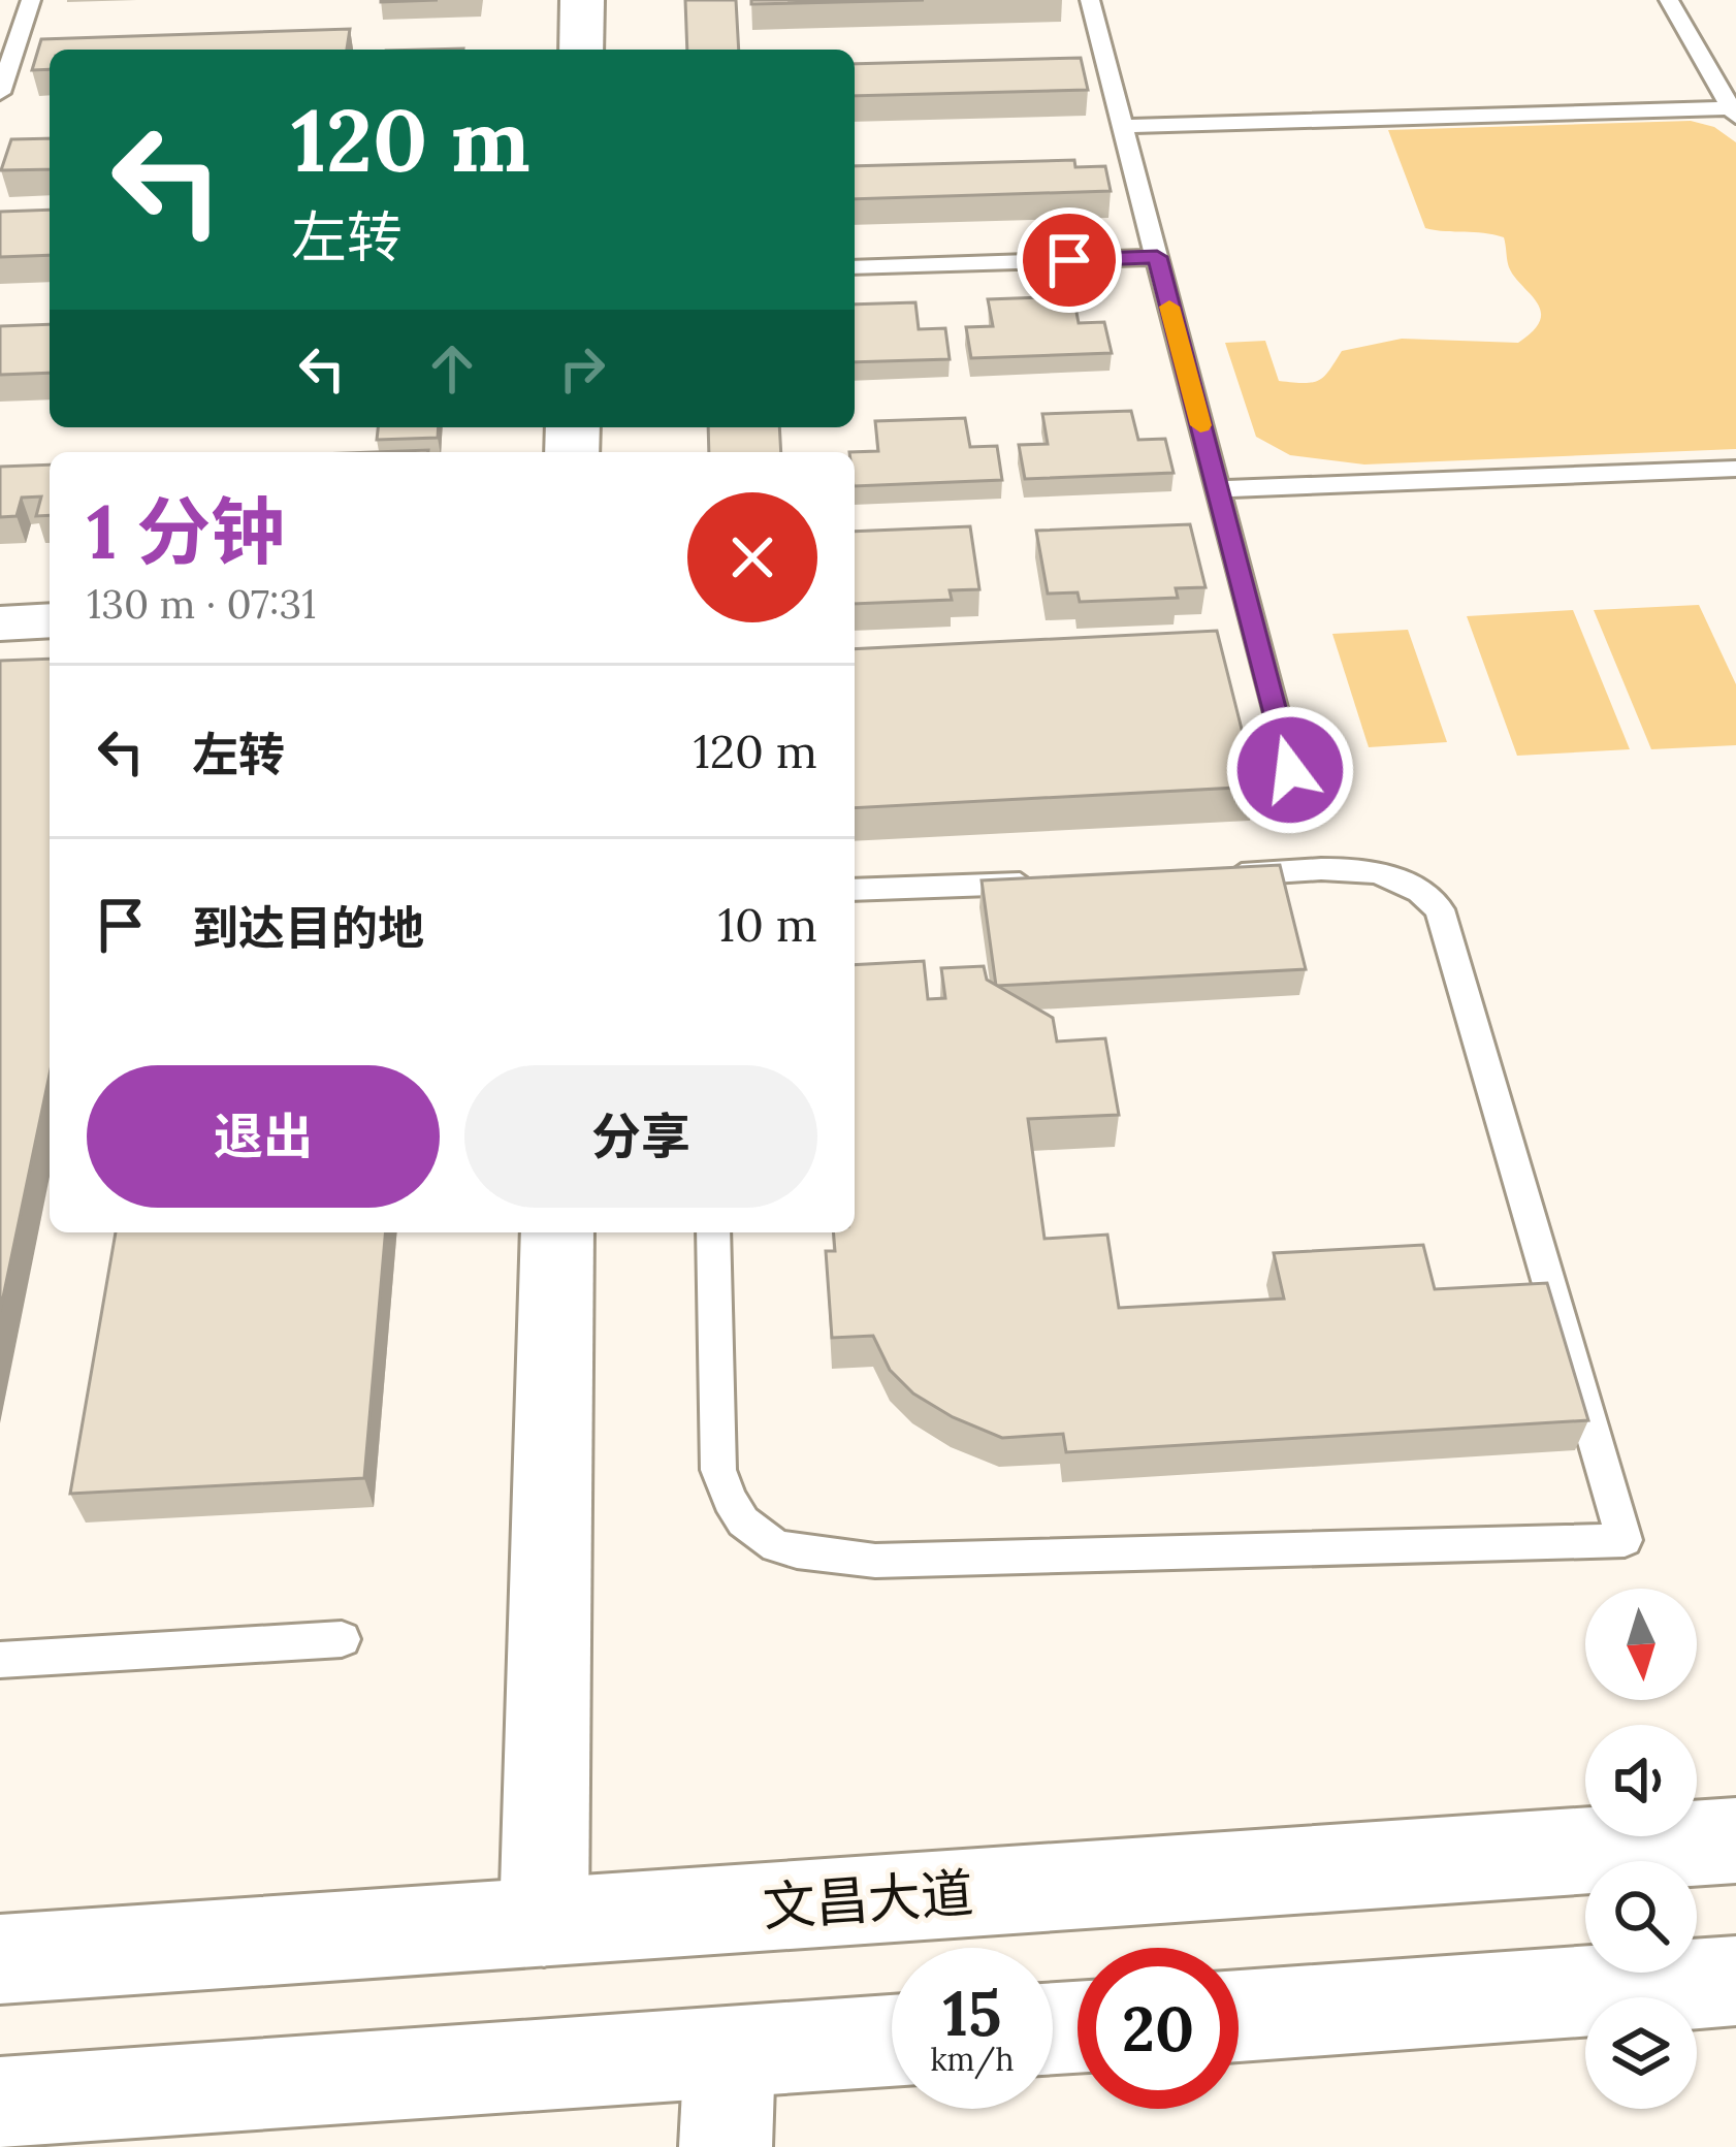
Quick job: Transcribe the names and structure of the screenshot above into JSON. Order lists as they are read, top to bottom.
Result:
{
  "streets": {
    "main road": ["文昌大道"]
  },
  "north": "bottom",
  "page": {
    "turn": ["120 m", "左转"],
    "heading": ["1 分钟", "130 m · 07:31"],
    "list": [
      {
        "name": "左转",
        "value": "120 m"
      },
      {
        "name": "到达目的地",
        "value": "10 m"
      }
    ],
    "buttons": ["退出", "分享"],
    "speed": "15 km/h",
    "limit": "20"
  }
}
